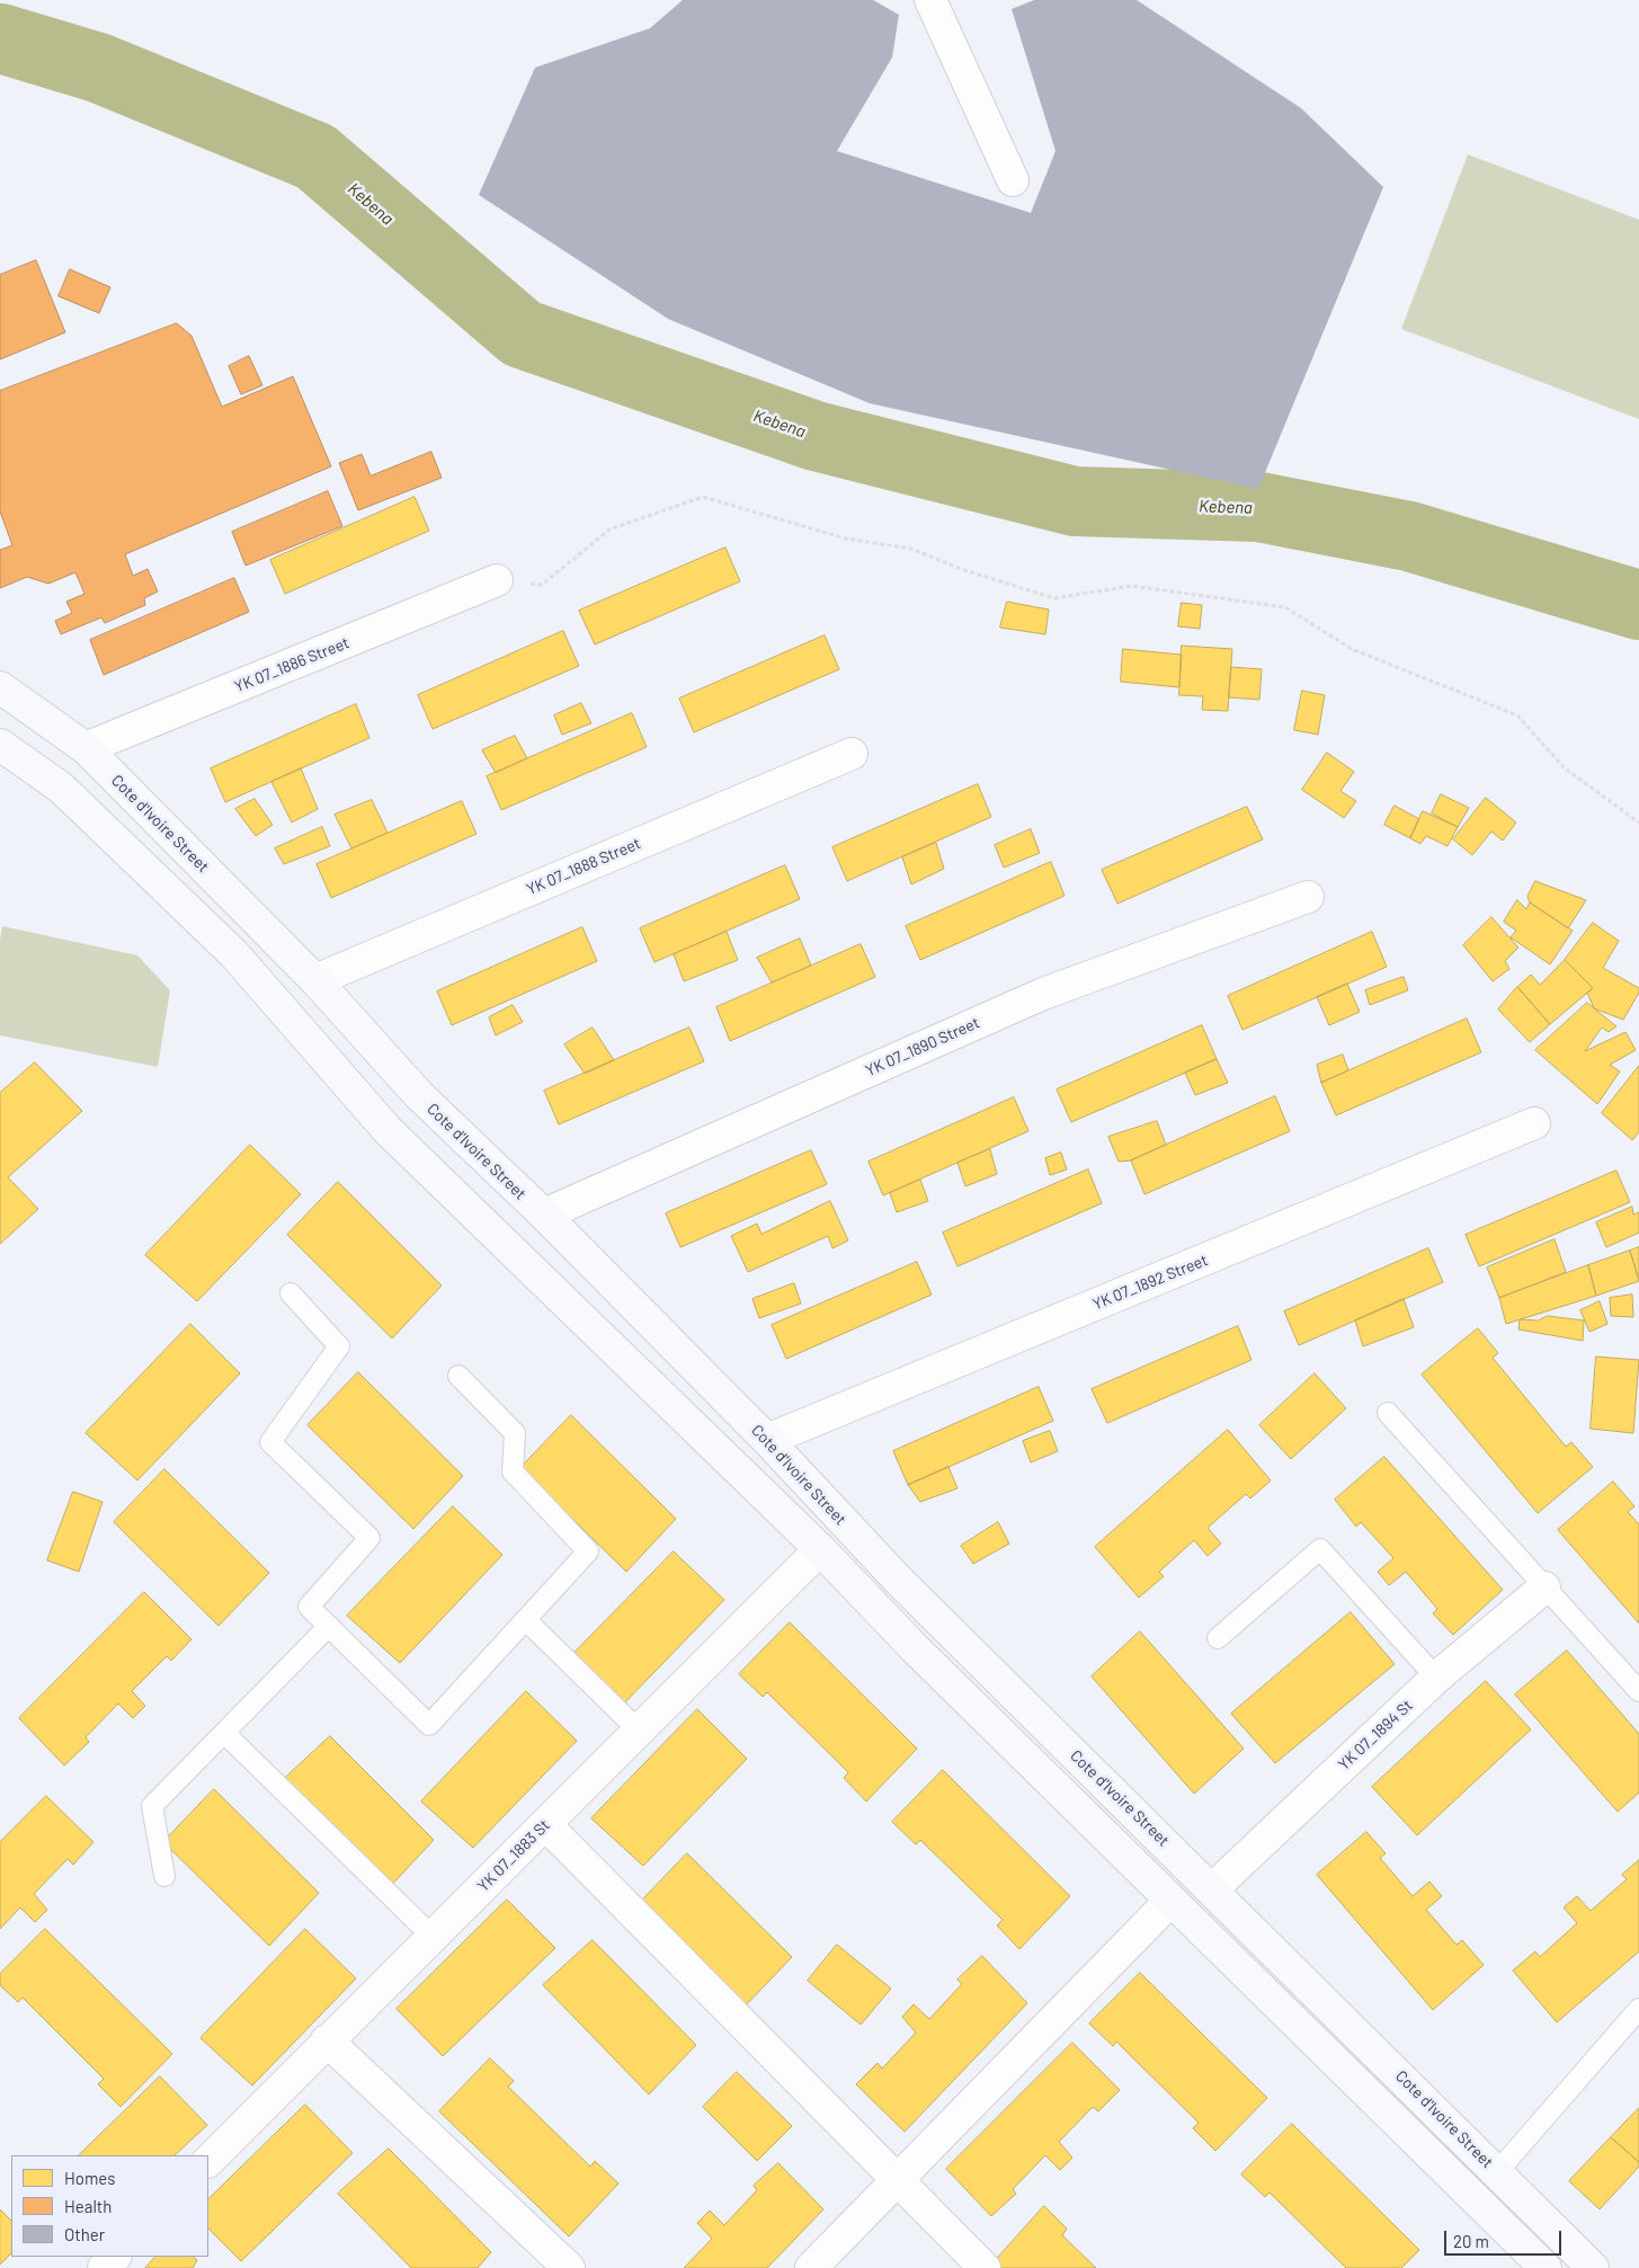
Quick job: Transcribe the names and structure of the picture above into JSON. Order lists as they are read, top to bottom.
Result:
{
  "streets": {
    "main road": ["Cote d'Ivoire Street"],
    "street": [
      "YK 07_1886 Street",
      "YK 07_1888 Street",
      "YK 07_1890 Street",
      "YK 07_1892 Street",
      "YK 07_1894 St",
      "YK 07_1883 St"
    ]
  },
  "crossings": [
    ["YK 07_1886 Street", "Cote d'Ivoire Street"],
    ["Cote d'Ivoire Street", "YK 07_1888 Street"],
    ["Cote d'Ivoire Street", "YK 07_1890 Street"],
    ["Cote d'Ivoire Street", "YK 07_1892 Street"],
    ["Cote d'Ivoire Street", "YK 07_1894 St"]
  ],
  "water": ["Kebena"],
  "legend": ["Homes", "Health", "Other"],
  "scale_bar": "20 m"
}
